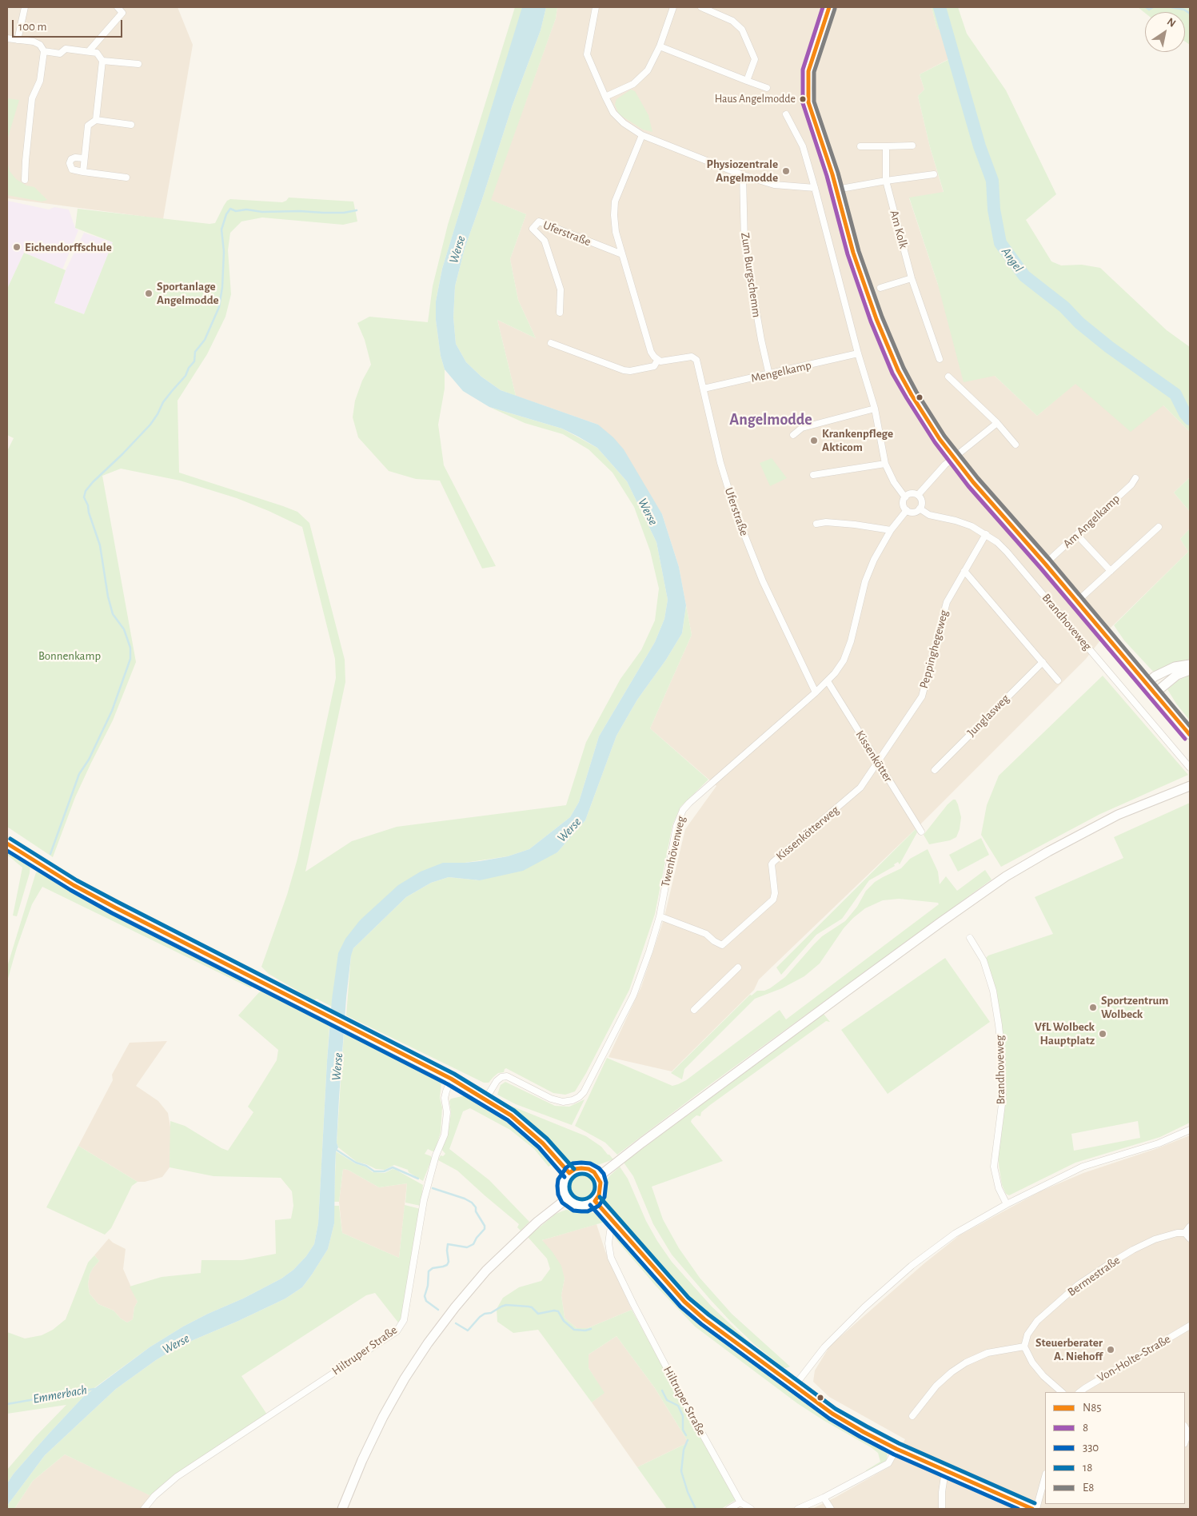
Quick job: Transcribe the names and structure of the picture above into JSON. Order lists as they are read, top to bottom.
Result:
{
  "streets": {
    "street": [
      "Am Kolk",
      "Uferstraße",
      "Zum Burgschemm",
      "Mengelkamp",
      "Am Angelkamp",
      "Brandhoveweg",
      "Peppinghegeweg",
      "Junglasweg",
      "Kissenkötter",
      "Kissenkötterweg",
      "Twenhövenweg",
      "Bermestraße",
      "Hiltruper Straße",
      "Von-Holte-Straße"
    ]
  },
  "crossings": [
    ["Uferstraße", "Mengelkamp"],
    ["Uferstraße", "Twenhövenweg"],
    ["Zum Burgschemm", "Mengelkamp"],
    ["Brandhoveweg", "Peppinghegeweg"],
    ["Brandhoveweg", "Twenhövenweg"],
    ["Peppinghegeweg", "Kissenkötter"],
    ["Peppinghegeweg", "Kissenkötterweg"],
    ["Kissenkötter", "Kissenkötterweg"],
    ["Kissenkötter", "Twenhövenweg"],
    ["Kissenkötterweg", "Twenhövenweg"]
  ],
  "districts": ["Angelmodde"],
  "water": ["Werse", "Angel", "Emmerbach"],
  "parks": ["Bonnenkamp"],
  "places": [
    "Haus Angelmodde",
    "Physiozentrale Angelmodde",
    "Eichendorffschule",
    "Sportanlage Angelmodde",
    "Krankenpflege Akticom",
    "Sportzentrum Wolbeck",
    "VfL Wolbeck Hauptplatz",
    "Steuerberater A. Niehoff"
  ],
  "lines": [
    "transit line N85",
    "transit line 8",
    "transit line E8",
    "transit line 18",
    "transit line 330"
  ],
  "legend": [
    "N85",
    "8",
    "330",
    "18",
    "E8"
  ],
  "scale_bar": "100 m",
  "north": "top right"
}
